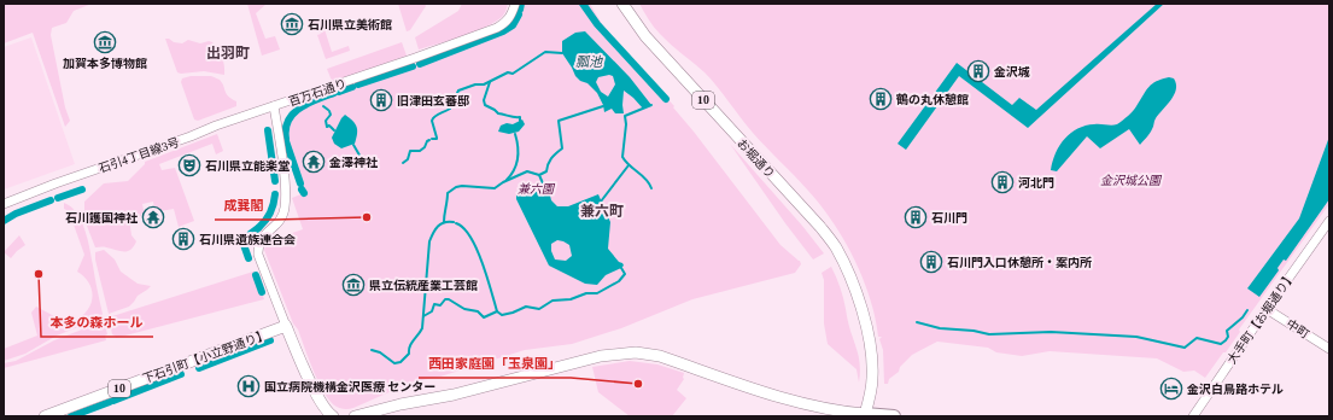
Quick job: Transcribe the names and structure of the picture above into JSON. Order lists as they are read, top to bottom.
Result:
{
  "streets": {
    "main road": ["10", "お堀通り", "下石引町【小立野通り】"],
    "street": [
      "百万石通り",
      "石引4丁目線3号",
      "大手町【お堀通り】",
      "中町"
    ]
  },
  "crossings": [
    ["百万石通り", "石引4丁目線3号"],
    ["百万石通り", "下石引町【小立野通り】"],
    ["大手町【お堀通り】", "中町"]
  ],
  "districts": ["出羽町", "兼六町"],
  "water": ["瓢池"],
  "parks": ["金沢城公園", "兼六園"],
  "places": {
    "museum": ["石川県立美術館", "加賀本多博物館", "県立伝統産業工芸館"],
    "building": [
      "金沢城",
      "鶴の丸休憩館",
      "旧津田玄蕃邸",
      "河北門",
      "石川門",
      "石川県遺族連合会",
      "石川門入口休憩所・案内所"
    ],
    "temple": ["金澤神社", "石川護国神社"],
    "theatre": ["石川県立能楽堂"],
    "other": ["成巽閣", "本多の森ホール", "西田家庭園「玉泉園」"],
    "hospital": ["国立病院機構金沢医療 センター"],
    "hotel": ["金沢白鳥路ホテル"]
  }
}
